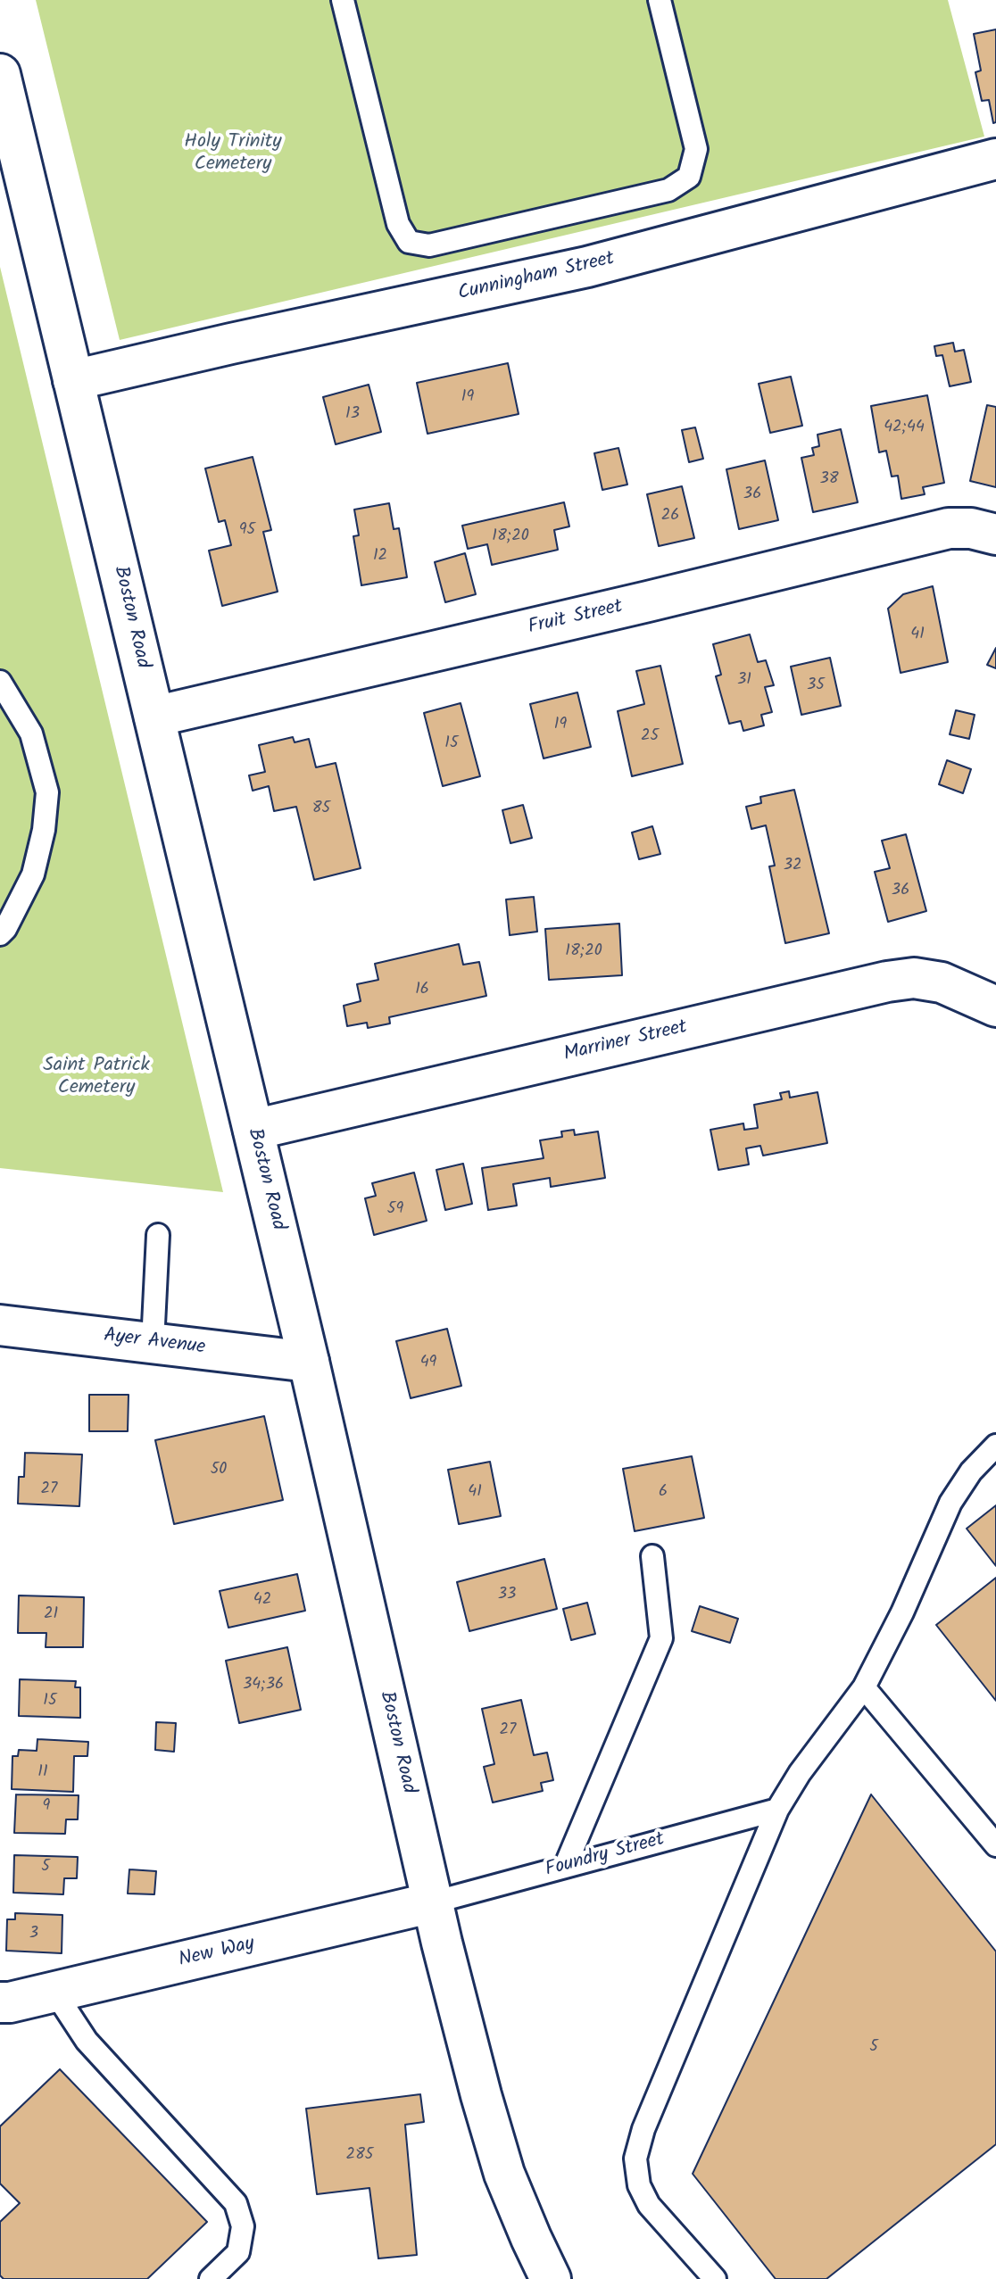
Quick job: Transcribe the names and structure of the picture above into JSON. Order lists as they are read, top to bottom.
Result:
{
  "streets": {
    "street": [
      "Cunningham Street",
      "Boston Road",
      "Fruit Street",
      "Marriner Street",
      "Ayer Avenue",
      "New Way"
    ],
    "lane": ["Foundry Street"]
  },
  "crossings": [
    ["Cunningham Street", "Boston Road"],
    ["Boston Road", "Fruit Street"],
    ["Boston Road", "Marriner Street"],
    ["Boston Road", "Ayer Avenue"],
    ["Boston Road", "Foundry Street"],
    ["Boston Road", "New Way"],
    ["Foundry Street", "New Way"]
  ],
  "parks": ["Holy Trinity Cemetery", "Saint Patrick Cemetery"],
  "house_numbers": [
    "19",
    "13",
    "42;44",
    "38",
    "36",
    "26",
    "95",
    "18;20",
    "12",
    "41",
    "31",
    "35",
    "19",
    "25",
    "15",
    "85",
    "32",
    "36",
    "18;20",
    "16",
    "59",
    "49",
    "50",
    "27",
    "41",
    "6",
    "33",
    "42",
    "21",
    "34;36",
    "15",
    "27",
    "11",
    "9",
    "5",
    "3",
    "5",
    "285"
  ]
}
